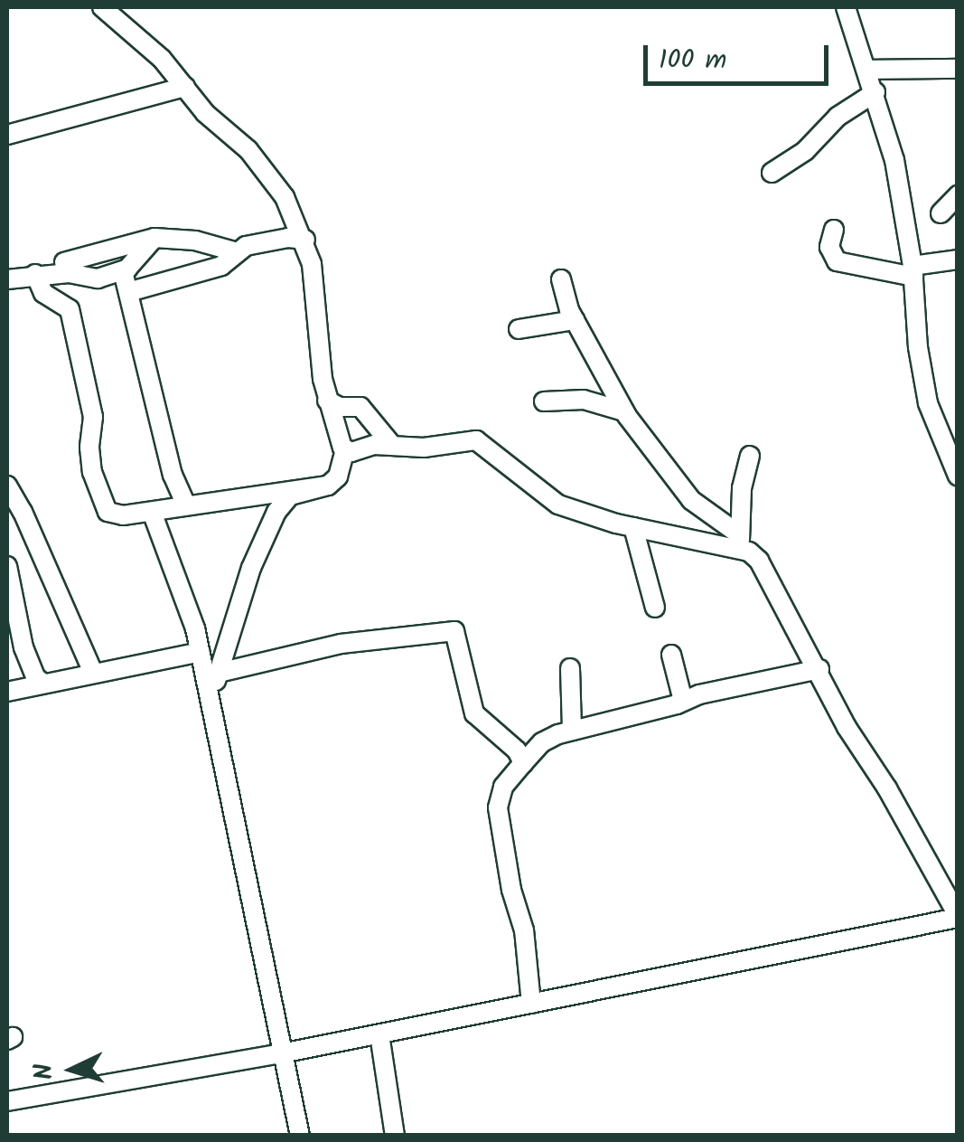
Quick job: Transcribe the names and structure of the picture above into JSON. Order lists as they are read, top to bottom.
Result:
{
  "scale_bar": "100 m",
  "north": "left"
}
